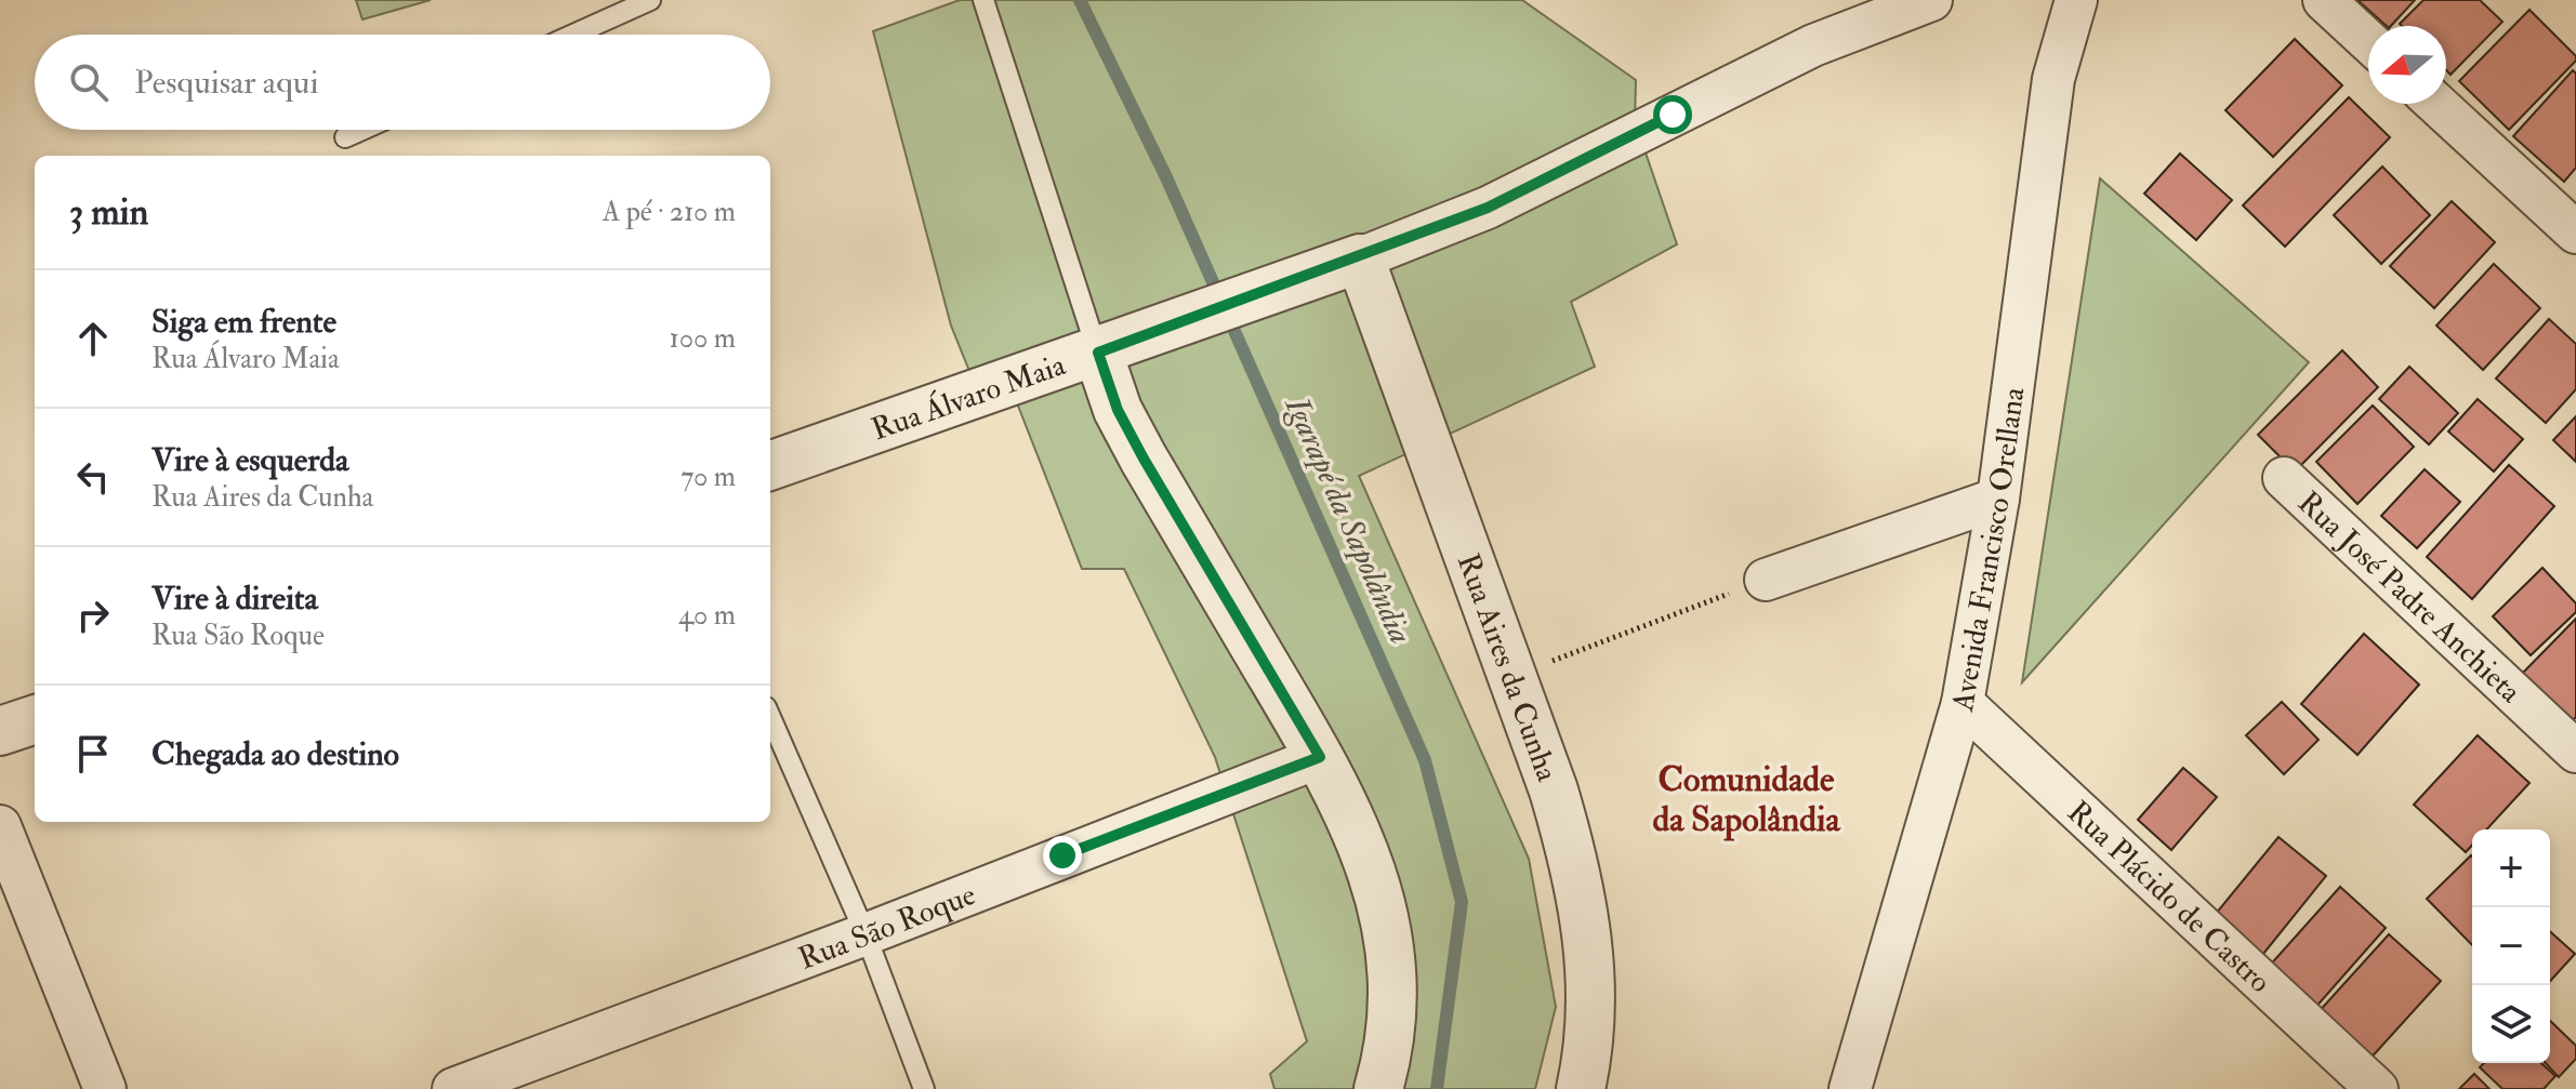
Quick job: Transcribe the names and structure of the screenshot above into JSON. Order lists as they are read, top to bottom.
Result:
{
  "streets": {
    "street": [
      "Rua Álvaro Maia",
      "Avenida Francisco Orellana",
      "Rua José Padre Anchieta",
      "Rua Aires da Cunha",
      "Rua Plácido de Castro",
      "Rua São Roque"
    ]
  },
  "crossings": [
    ["Rua Álvaro Maia", "Rua Aires da Cunha"],
    ["Avenida Francisco Orellana", "Rua Plácido de Castro"]
  ],
  "districts": ["Comunidade da Sapolândia"],
  "water": ["Igarapé da Sapolândia"],
  "north": "left",
  "page": {
    "search": "Pesquisar aqui",
    "heading": ["3 min", "A pé · 210 m"],
    "list": [
      ["Siga em frente", "Rua Álvaro Maia", "100 m"],
      ["Vire à esquerda", "Rua Aires da Cunha", "70 m"],
      ["Vire à direita", "Rua São Roque", "40 m"],
      "Chegada ao destino"
    ],
    "map_buttons": ["+", "−"]
  }
}
